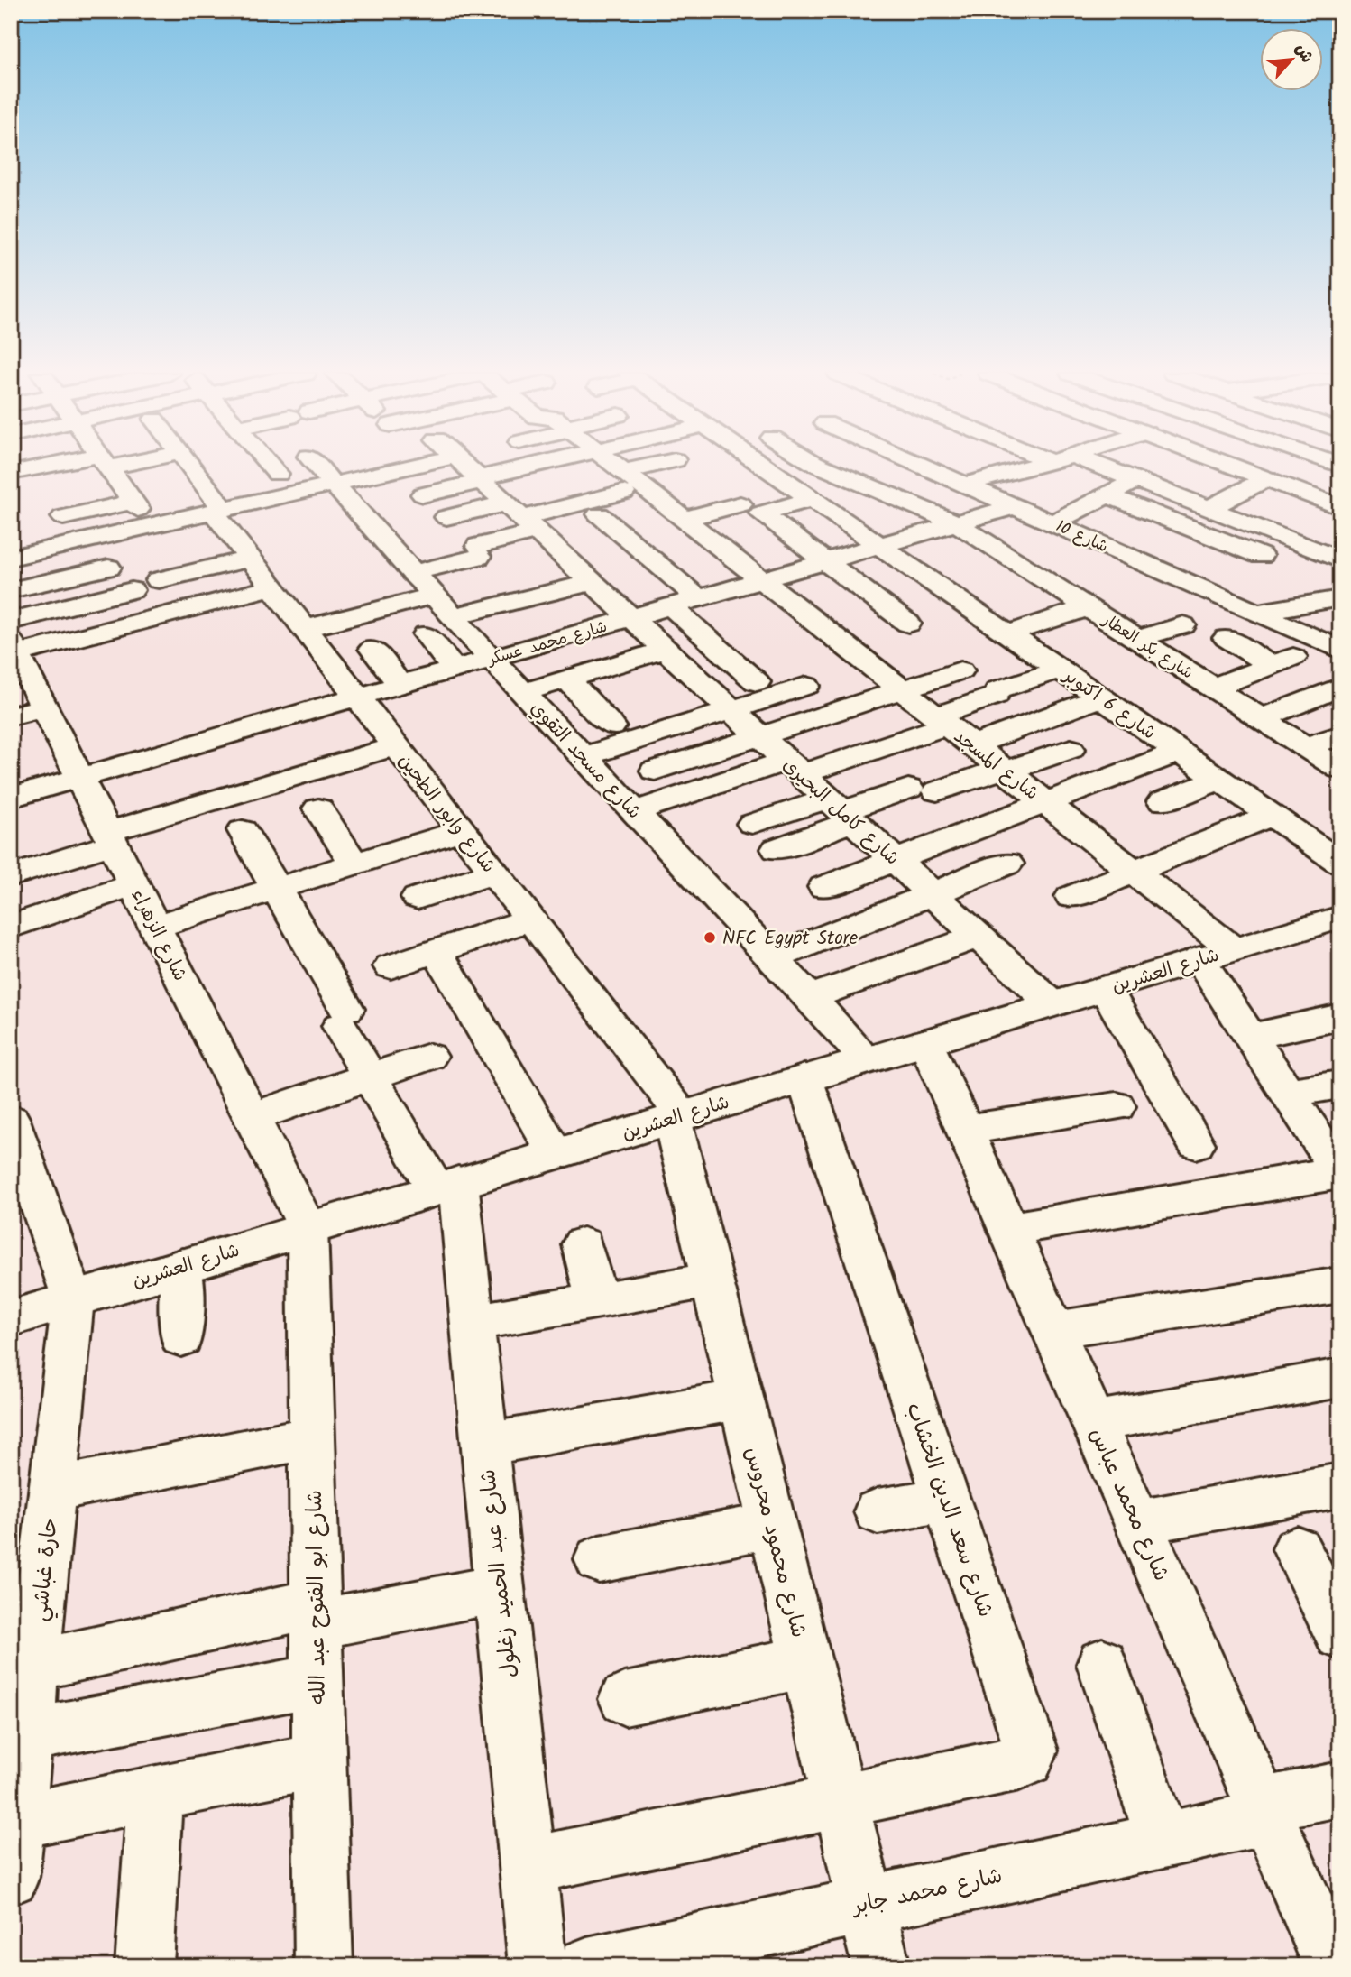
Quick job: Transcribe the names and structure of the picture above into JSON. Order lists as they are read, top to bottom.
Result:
{
  "streets": {
    "street": [
      "شارع 10",
      "شارع محمد عسكر",
      "شارع بكر العطار",
      "شارع 6 اكتوبر",
      "شارع مسجد التقوي",
      "شارع المسجد",
      "شارع كامل البحيرى",
      "شارع وابور الطحين",
      "شارع الزهراء",
      "شارع العشرين",
      "شارع محمد عباس",
      "شارع سعد الدين الخشاب",
      "شارع محمود محروس",
      "حارة غباشي",
      "شارع عبد الحميد زغلول",
      "شارع ابو الفتوح عبد الله",
      "شارع محمد جابر"
    ]
  },
  "crossings": [
    ["شارع 10", "شارع محمد عسكر"],
    ["شارع محمد عسكر", "شارع بكر العطار"],
    ["شارع محمد عسكر", "شارع 6 اكتوبر"],
    ["شارع محمد عسكر", "شارع مسجد التقوي"],
    ["شارع محمد عسكر", "شارع المسجد"],
    ["شارع محمد عسكر", "شارع كامل البحيرى"],
    ["شارع محمد عسكر", "شارع وابور الطحين"],
    ["شارع محمد عسكر", "شارع الزهراء"],
    ["شارع مسجد التقوي", "شارع كامل البحيرى"],
    ["شارع مسجد التقوي", "شارع العشرين"],
    ["شارع المسجد", "شارع العشرين"],
    ["شارع كامل البحيرى", "شارع العشرين"],
    ["شارع وابور الطحين", "شارع العشرين"],
    ["شارع وابور الطحين", "شارع محمود محروس"],
    ["شارع الزهراء", "شارع العشرين"],
    ["شارع الزهراء", "شارع ابو الفتوح عبد الله"],
    ["شارع العشرين", "شارع محمد عباس"],
    ["شارع العشرين", "شارع سعد الدين الخشاب"],
    ["شارع العشرين", "شارع محمود محروس"],
    ["شارع العشرين", "حارة غباشي"],
    ["شارع العشرين", "شارع عبد الحميد زغلول"],
    ["شارع العشرين", "شارع ابو الفتوح عبد الله"],
    ["شارع محمد عباس", "شارع محمد جابر"],
    ["شارع سعد الدين الخشاب", "شارع محمود محروس"],
    ["شارع محمود محروس", "شارع محمد جابر"]
  ],
  "places": ["NFC Egypt Store"],
  "north": "top right"
}
